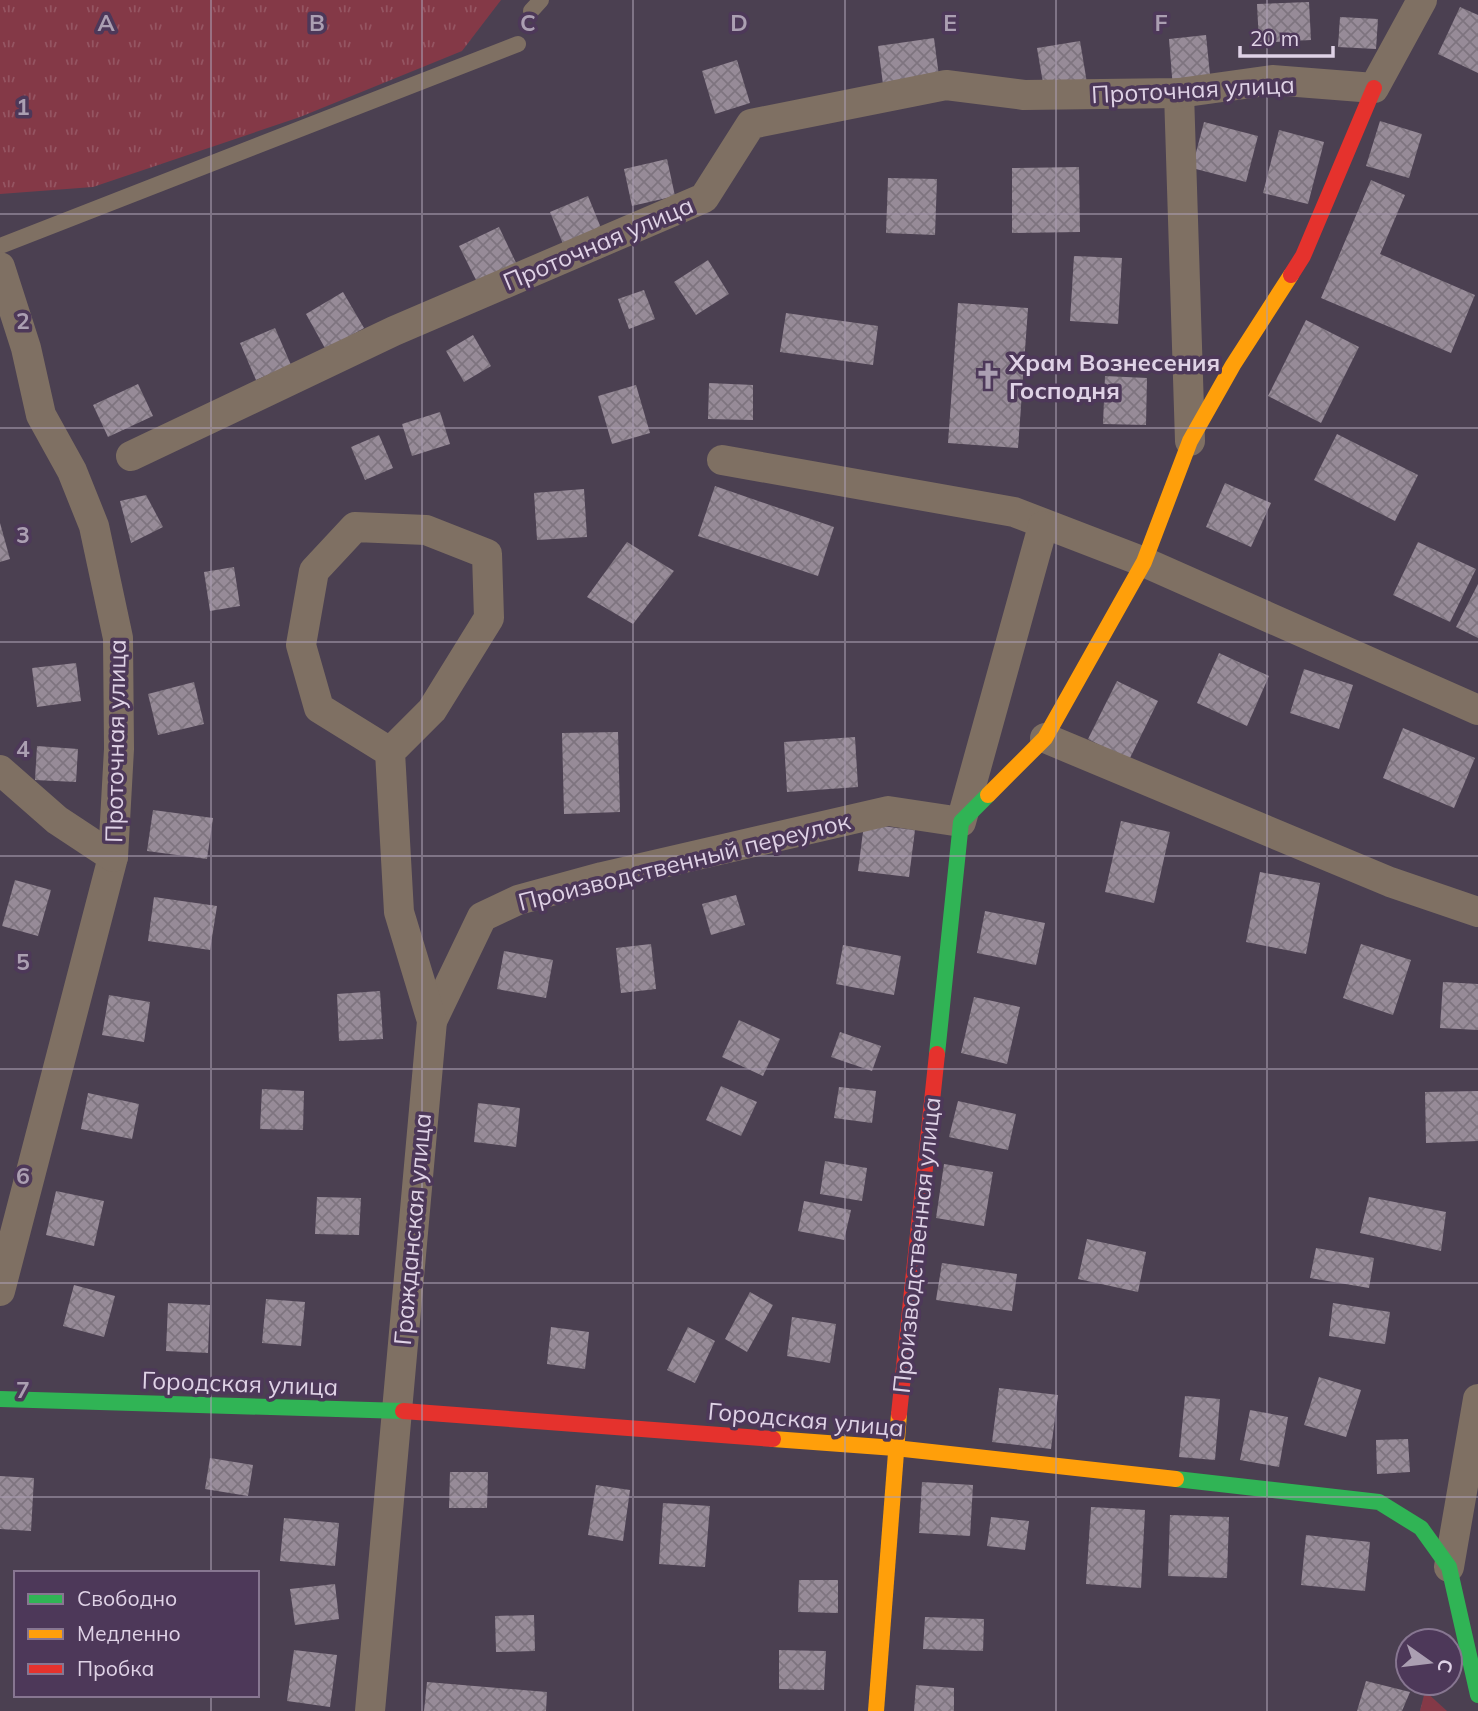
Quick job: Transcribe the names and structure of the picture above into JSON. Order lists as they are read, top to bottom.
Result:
{
  "streets": {
    "street": [
      "Проточная улица",
      "Производственный переулок",
      "Гражданская улица",
      "Производственная улица",
      "Городская улица"
    ]
  },
  "crossings": [
    ["Производственный переулок", "Гражданская улица"],
    ["Производственный переулок", "Производственная улица"],
    ["Гражданская улица", "Городская улица"],
    ["Производственная улица", "Городская улица"]
  ],
  "places": {
    "church": ["Храм Вознесения Господня"]
  },
  "legend": ["Свободно", "Медленно", "Пробка"],
  "scale_bar": "20 m",
  "north": "right",
  "grid": {
    "columns": [
      "A",
      "B",
      "C",
      "D",
      "E",
      "F"
    ],
    "rows": [
      "1",
      "2",
      "3",
      "4",
      "5",
      "6",
      "7"
    ]
  }
}
